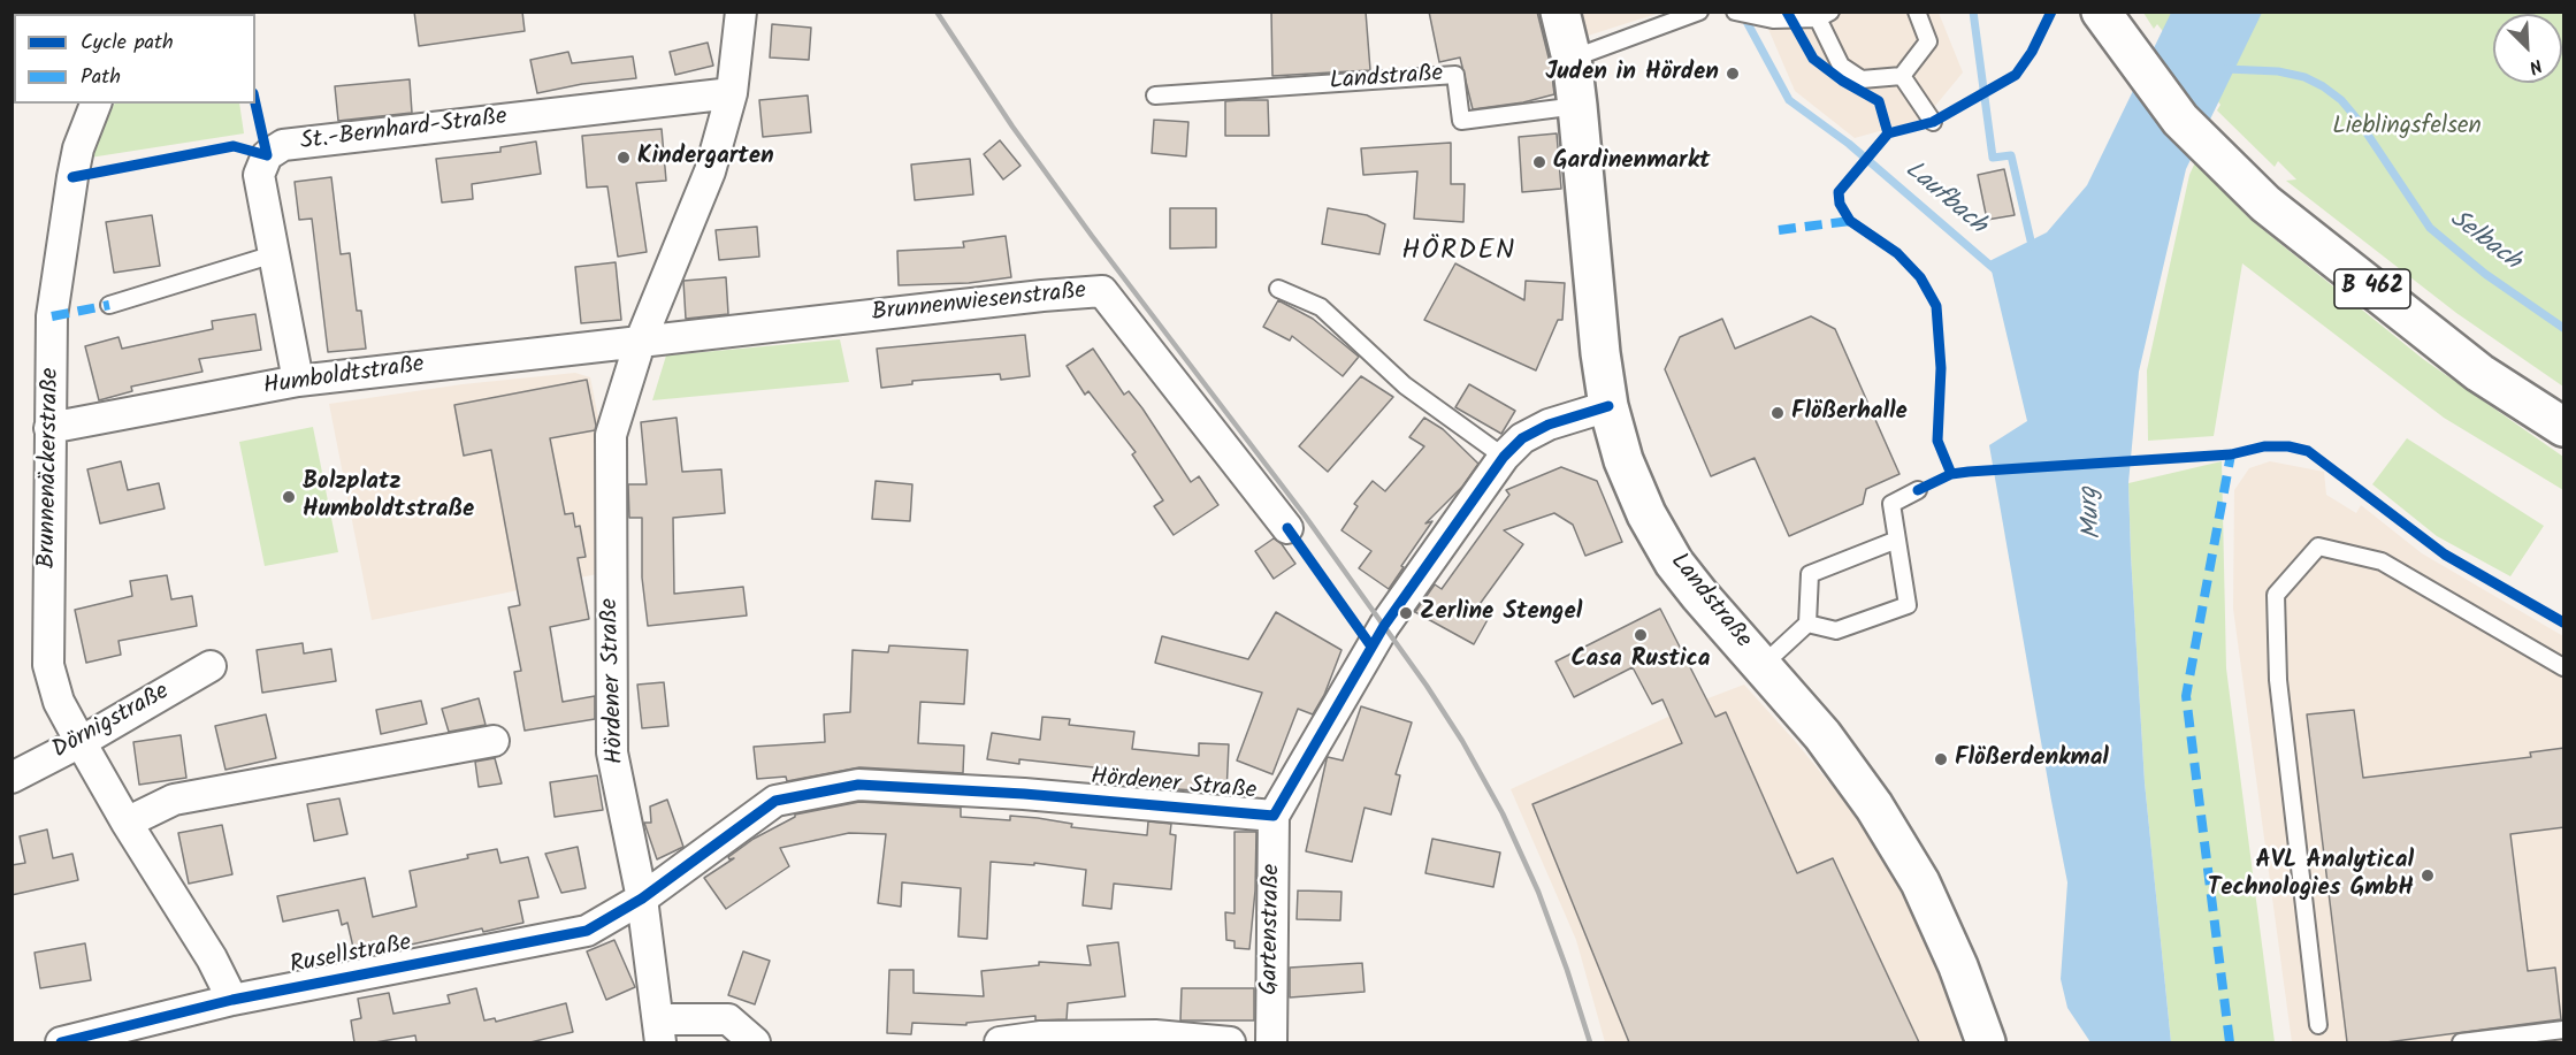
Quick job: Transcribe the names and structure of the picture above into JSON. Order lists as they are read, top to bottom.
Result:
{
  "streets": {
    "street": [
      "Landstraße",
      "St.-Bernhard-Straße",
      "B 462",
      "Brunnenwiesenstraße",
      "Humboldtstraße",
      "Brunnenäckerstraße",
      "Hördener Straße",
      "Dörnigstraße",
      "Gartenstraße",
      "Rusellstraße"
    ]
  },
  "crossings": [
    ["Landstraße", "Hördener Straße"],
    ["St.-Bernhard-Straße", "Humboldtstraße"],
    ["St.-Bernhard-Straße", "Hördener Straße"],
    ["Brunnenwiesenstraße", "Humboldtstraße"],
    ["Brunnenwiesenstraße", "Hördener Straße"],
    ["Humboldtstraße", "Brunnenäckerstraße"],
    ["Humboldtstraße", "Hördener Straße"],
    ["Brunnenäckerstraße", "Dörnigstraße"],
    ["Brunnenäckerstraße", "Rusellstraße"],
    ["Hördener Straße", "Gartenstraße"],
    ["Hördener Straße", "Rusellstraße"]
  ],
  "districts": ["HÖRDEN"],
  "water": ["Laufbach", "Selbach", "Murg"],
  "parks": ["Lieblingsfelsen"],
  "places": [
    "Juden in Hörden",
    "Kindergarten",
    "Gardinenmarkt",
    "Flößerhalle",
    "Bolzplatz Humboldtstraße",
    "Zerline Stengel",
    "Casa Rustica",
    "Flößerdenkmal",
    "AVL Analytical Technologies GmbH"
  ],
  "legend": ["Cycle path", "Path"],
  "north": "bottom right"
}
